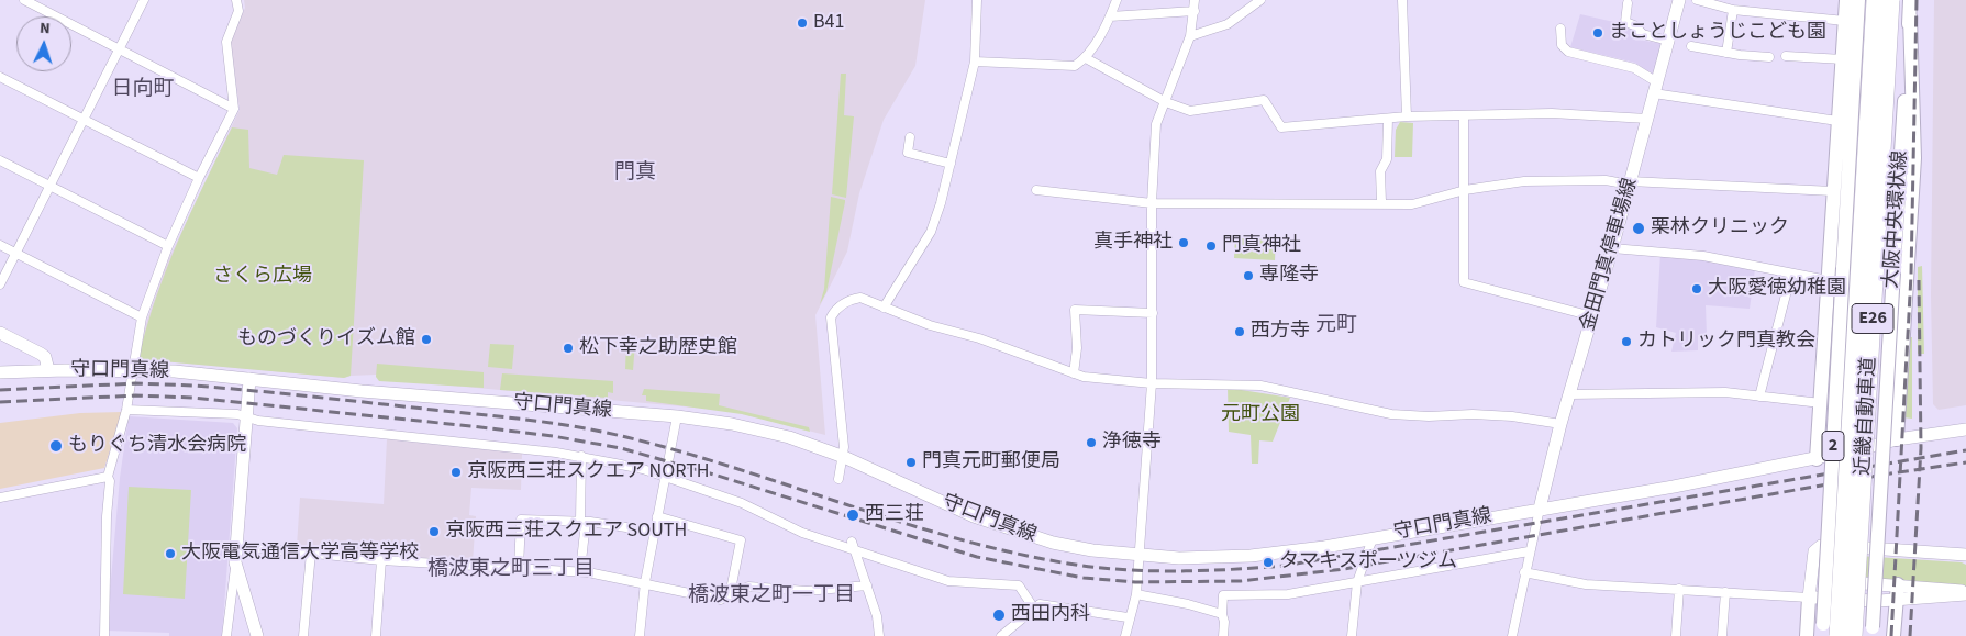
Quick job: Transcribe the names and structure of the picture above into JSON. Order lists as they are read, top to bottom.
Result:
{
  "streets": {
    "highway": ["E26", "近畿自動車道"],
    "main road": [
      "大阪中央環状線",
      "金田門真停車場線",
      "守口門真線",
      "2"
    ]
  },
  "crossings": [
    ["金田門真停車場線", "守口門真線"]
  ],
  "districts": [
    "日向町",
    "門真",
    "元町",
    "橋波東之町三丁目",
    "橋波東之町一丁目"
  ],
  "parks": ["さくら広場", "元町公園"],
  "places": [
    "B41",
    "まことしょうじこども園",
    "栗林クリニック",
    "真手神社",
    "門真神社",
    "専隆寺",
    "大阪愛徳幼稚園",
    "西方寺",
    "ものづくりイズム館",
    "カトリック門真教会",
    "松下幸之助歴史館",
    "浄徳寺",
    "もりぐち清水会病院",
    "門真元町郵便局",
    "京阪西三荘スクエア NORTH",
    "西三荘",
    "京阪西三荘スクエア SOUTH",
    "大阪電気通信大学高等学校",
    "タマキスポーツジム",
    "西田内科"
  ],
  "north": "top"
}
